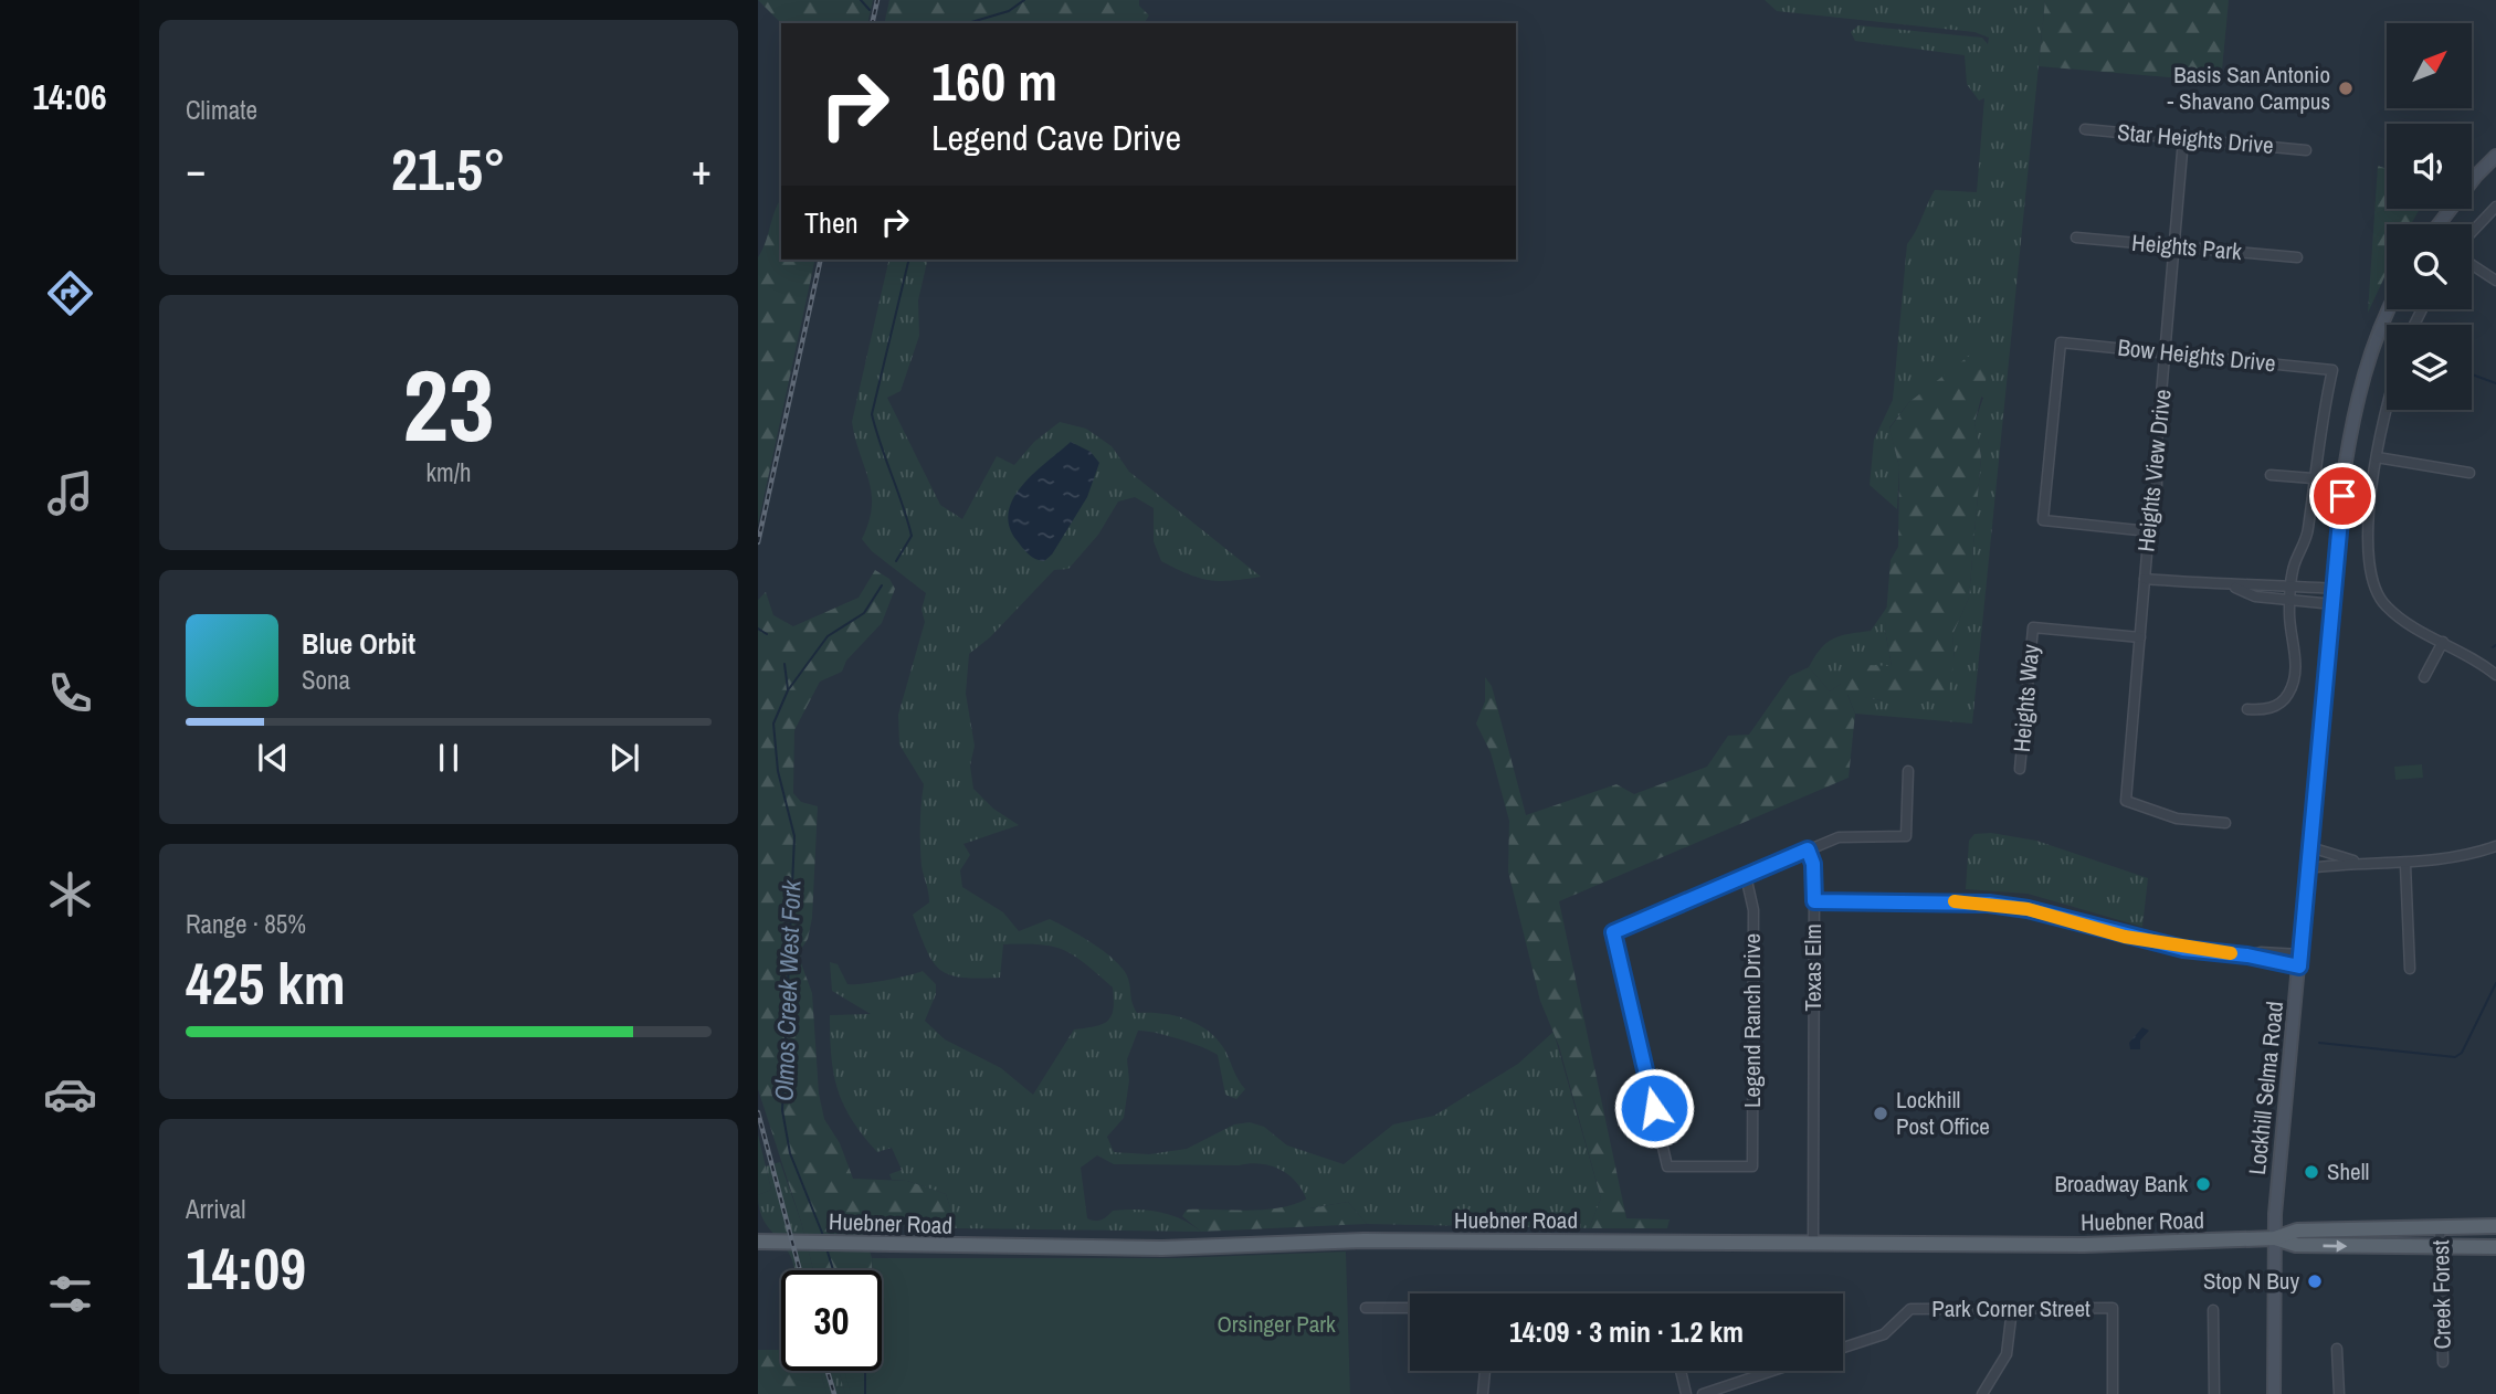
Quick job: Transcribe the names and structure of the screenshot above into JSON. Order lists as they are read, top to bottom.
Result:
{
  "streets": {
    "main road": ["Lockhill Selma Road", "Huebner Road"],
    "street": [
      "Star Heights Drive",
      "Heights Park",
      "Bow Heights Drive",
      "Heights View Drive",
      "Heights Way",
      "Texas Elm",
      "Legend Ranch Drive",
      "Creek Forest",
      "Park Corner Street"
    ]
  },
  "crossings": [
    ["Star Heights Drive", "Heights View Drive"],
    ["Heights Park", "Heights View Drive"],
    ["Bow Heights Drive", "Heights View Drive"],
    ["Heights View Drive", "Heights Way"],
    ["Texas Elm", "Lockhill Selma Road"],
    ["Texas Elm", "Huebner Road"],
    ["Lockhill Selma Road", "Huebner Road"],
    ["Huebner Road", "Creek Forest"]
  ],
  "water": ["Olmos Creek West Fork"],
  "parks": ["Orsinger Park"],
  "places": [
    "Basis San Antonio - Shavano Campus",
    "Lockhill Post Office",
    "Shell",
    "Broadway Bank",
    "Stop N Buy"
  ],
  "north": "top right",
  "page": {
    "tabs": "14:06",
    "tile": [
      "Climate",
      ["23", "km/h"],
      ["Range · 85%", "425 km"],
      ["Arrival", "14:09"]
    ],
    "turn": ["160 m", "Legend Cave Drive"],
    "heat": ["−", "21.5°", "+"],
    "then": "Then",
    "song": ["Blue Orbit", "Sona"],
    "limit": "30",
    "trip": "14:09 · 3 min · 1.2 km"
  }
}
